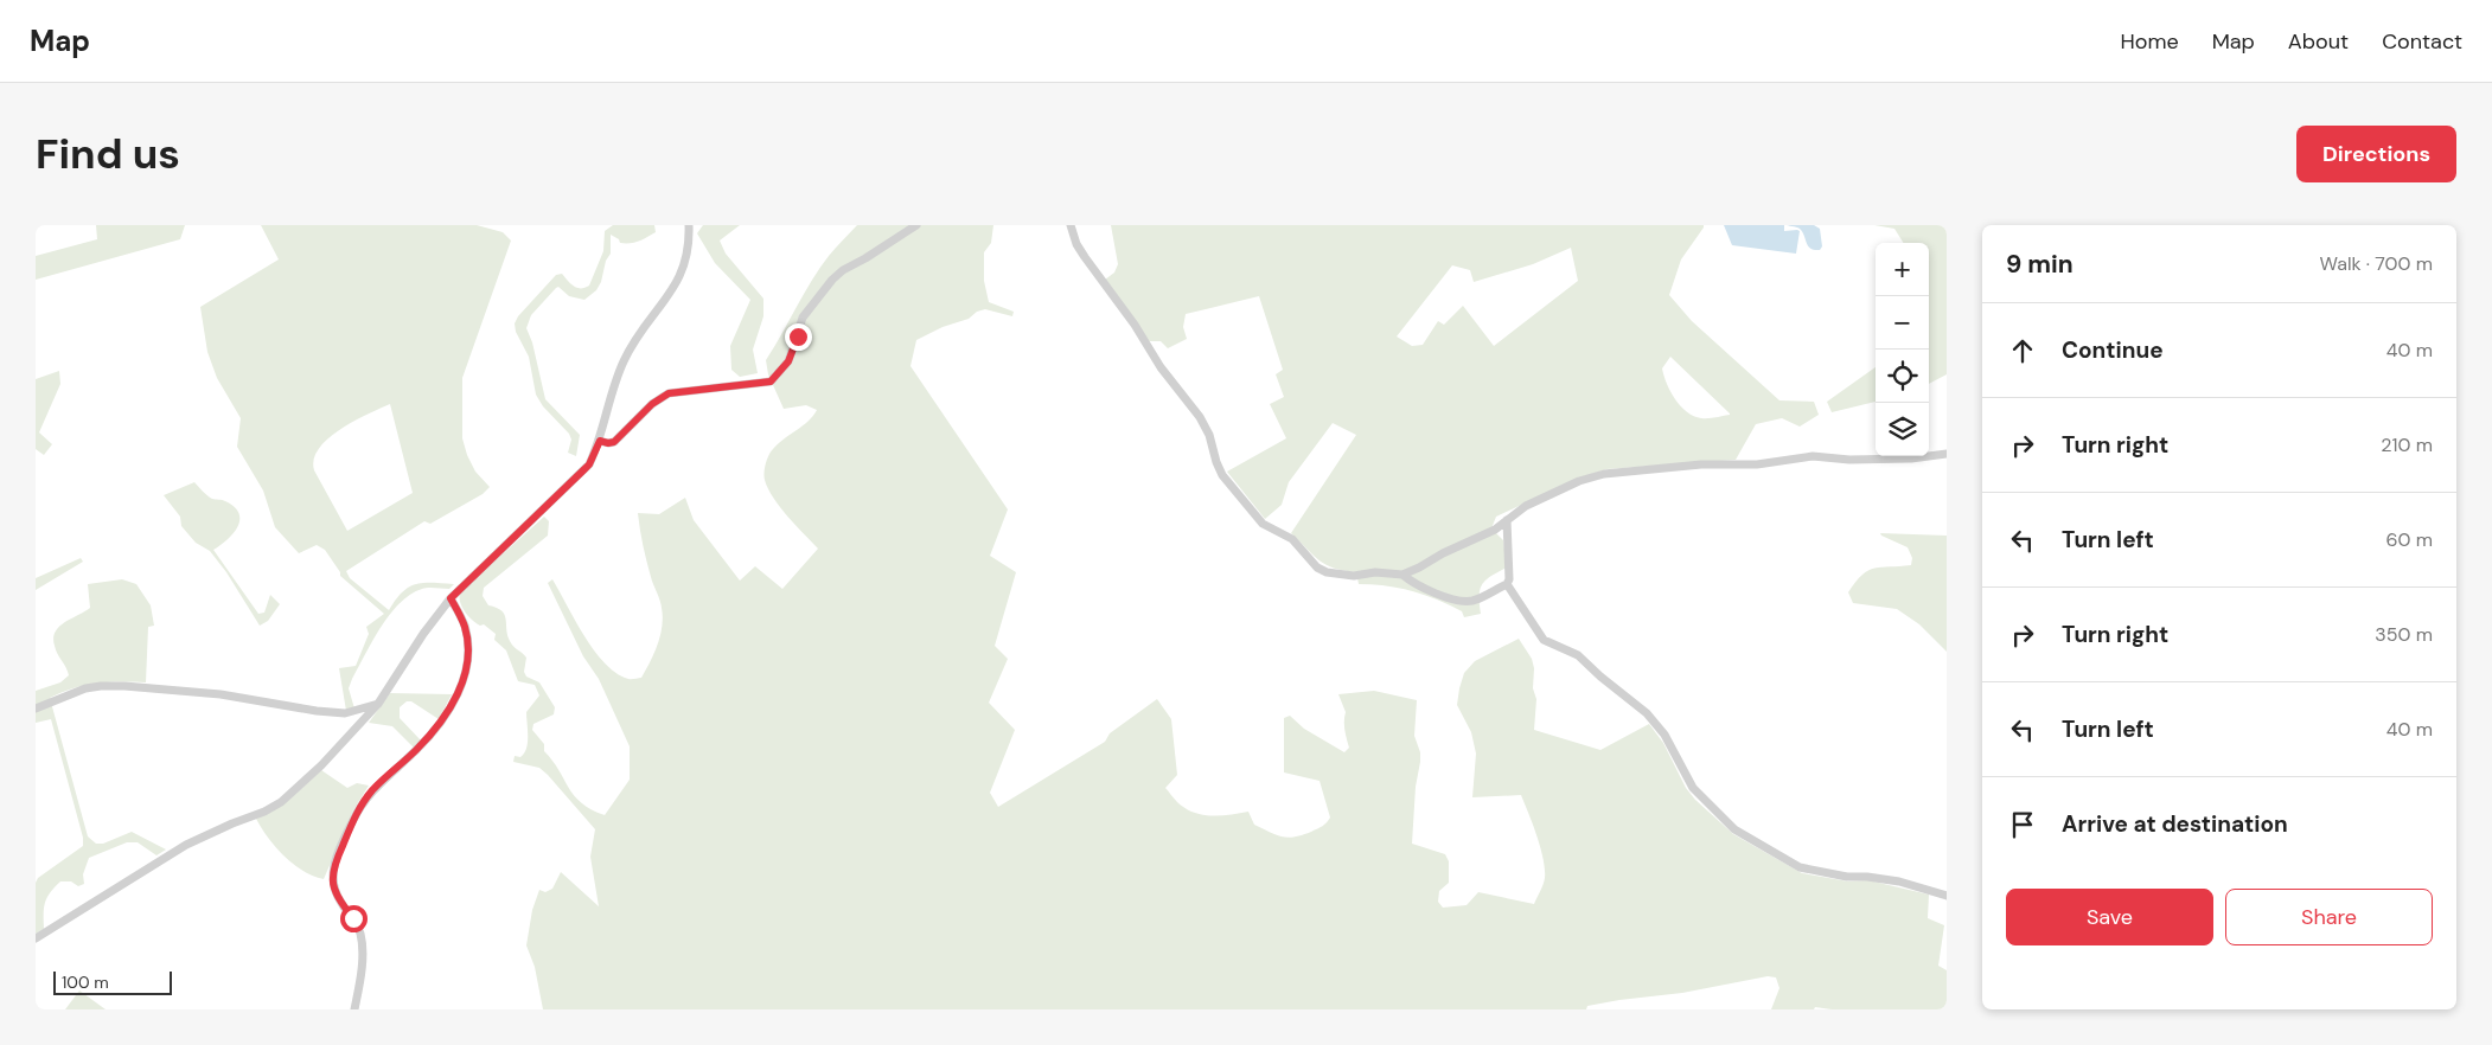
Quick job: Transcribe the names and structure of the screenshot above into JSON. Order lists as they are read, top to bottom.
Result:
{
  "scale_bar": "100 m",
  "page": {
    "header": "Map",
    "nav": [
      "Home",
      "Map",
      "About",
      "Contact"
    ],
    "buttons": [
      "Directions",
      ["Save", "Share"]
    ],
    "title": "Find us",
    "heading": ["9 min", "Walk · 700 m"],
    "map_buttons": ["+", "−"],
    "list": [
      ["Continue", "40 m"],
      ["Turn right", "210 m"],
      ["Turn left", "60 m"],
      ["Turn right", "350 m"],
      ["Turn left", "40 m"],
      "Arrive at destination"
    ],
    "scale": "100 m"
  }
}
